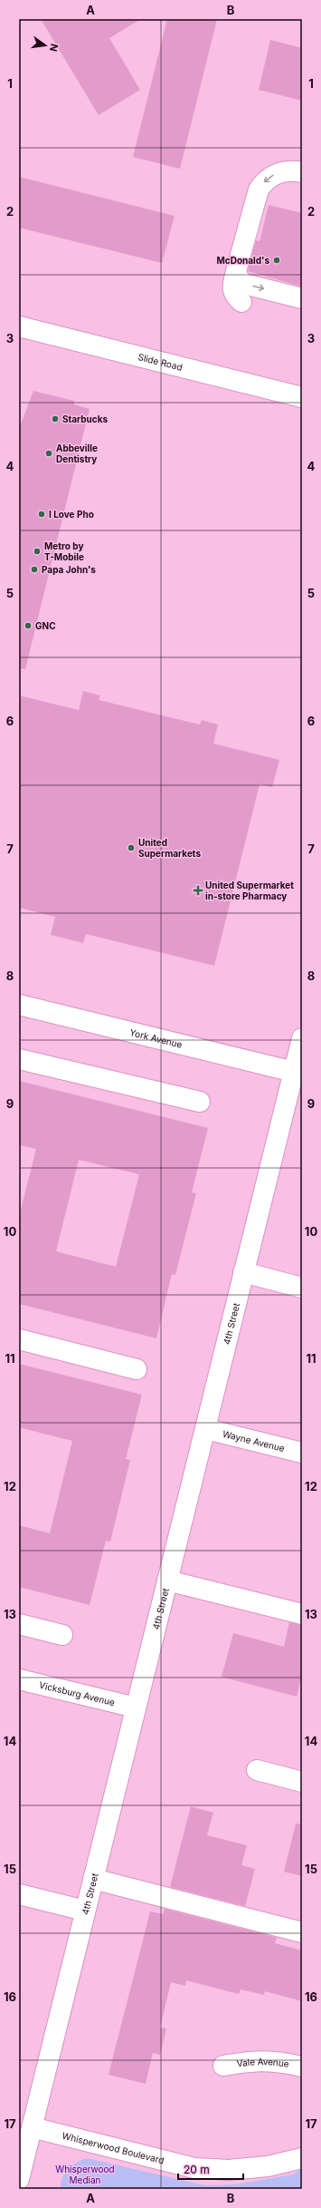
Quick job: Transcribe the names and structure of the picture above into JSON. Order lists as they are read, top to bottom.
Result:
{
  "streets": {
    "main road": [
      "Slide Road",
      "York Avenue",
      "4th Street",
      "Wayne Avenue",
      "Vicksburg Avenue",
      "Vale Avenue",
      "Whisperwood Boulevard"
    ]
  },
  "crossings": [
    ["York Avenue", "4th Street"],
    ["4th Street", "Wayne Avenue"],
    ["4th Street", "Vicksburg Avenue"],
    ["4th Street", "Whisperwood Boulevard"]
  ],
  "parks": ["Whisperwood Median"],
  "places": {
    "other": [
      "McDonald's",
      "Starbucks",
      "Abbeville Dentistry",
      "I Love Pho",
      "Metro by T-Mobile",
      "Papa John's",
      "GNC",
      "United Supermarkets"
    ],
    "health": ["United Supermarket in-store Pharmacy"]
  },
  "scale_bar": "20 m",
  "north": "right",
  "grid": {
    "columns": ["A", "B"],
    "rows": [
      "1",
      "2",
      "3",
      "4",
      "5",
      "6",
      "7",
      "8",
      "9",
      "10",
      "11",
      "12",
      "13",
      "14",
      "15",
      "16",
      "17"
    ]
  }
}
